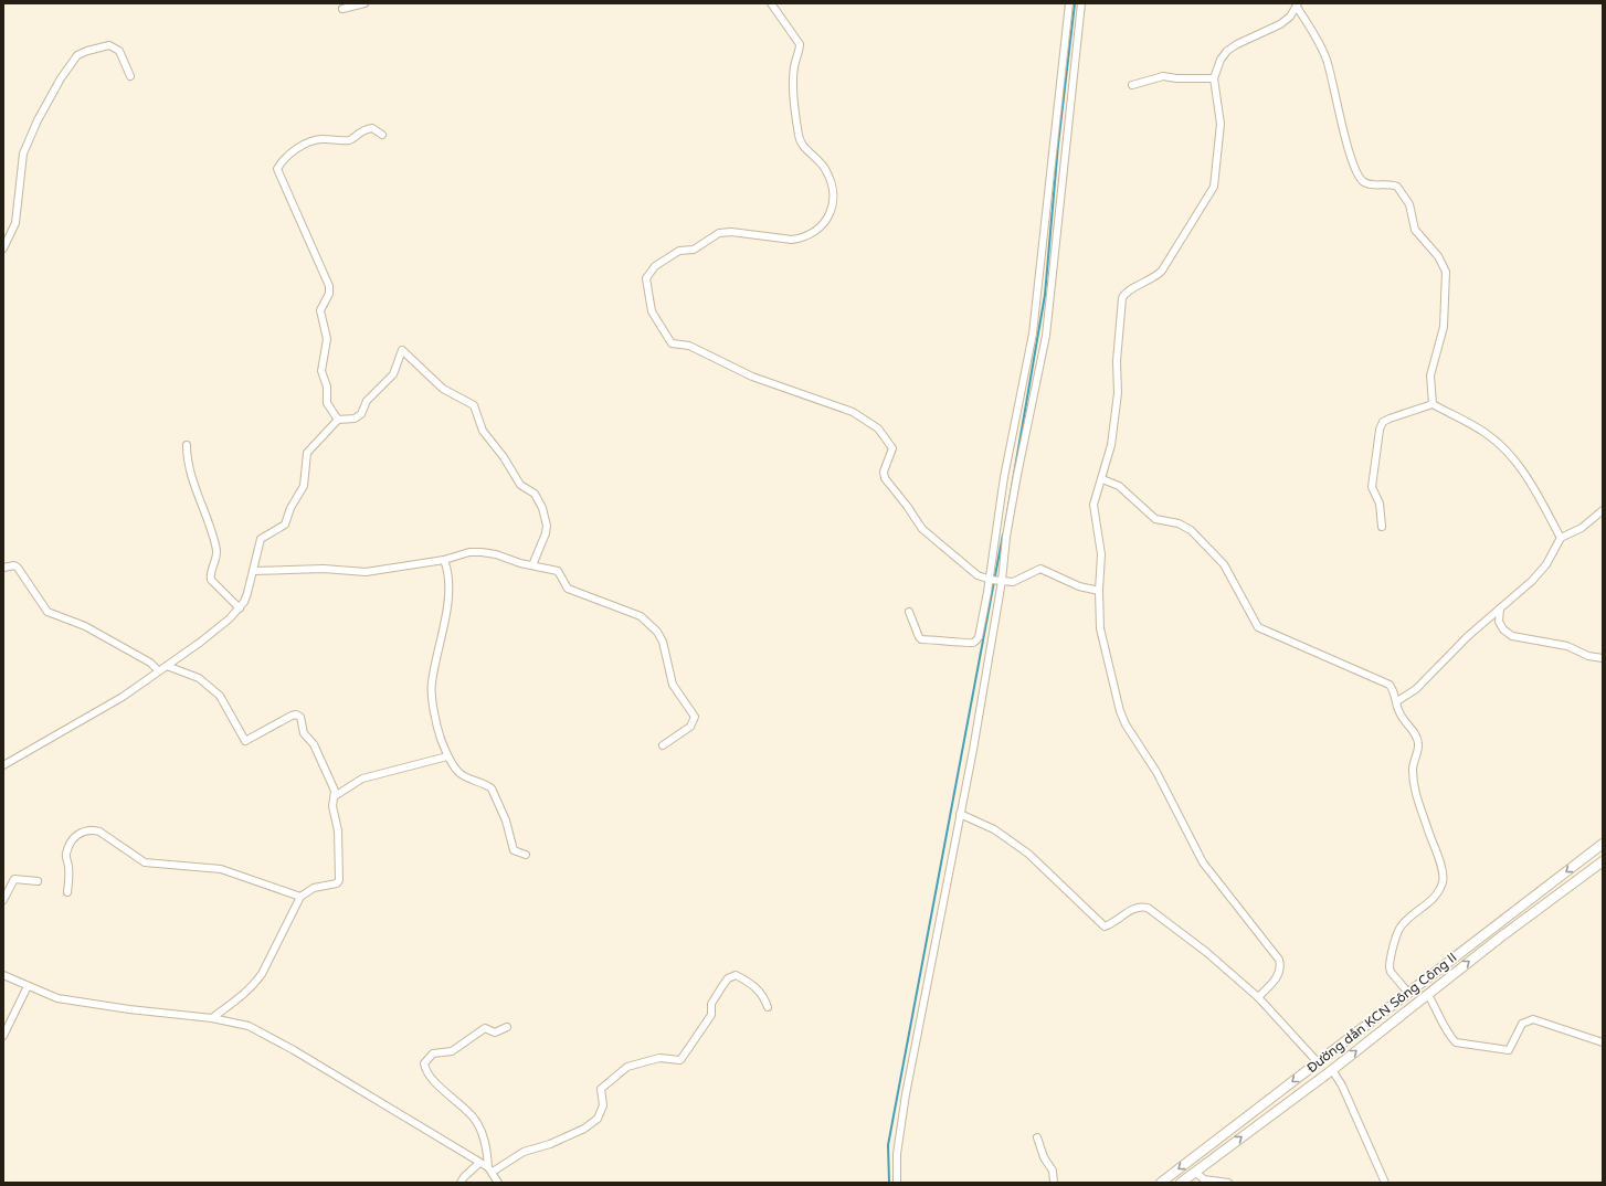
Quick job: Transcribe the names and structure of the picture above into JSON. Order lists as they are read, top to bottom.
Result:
{
  "streets": {
    "street": ["Đường dẫn KCN Sông Công II"]
  }
}
